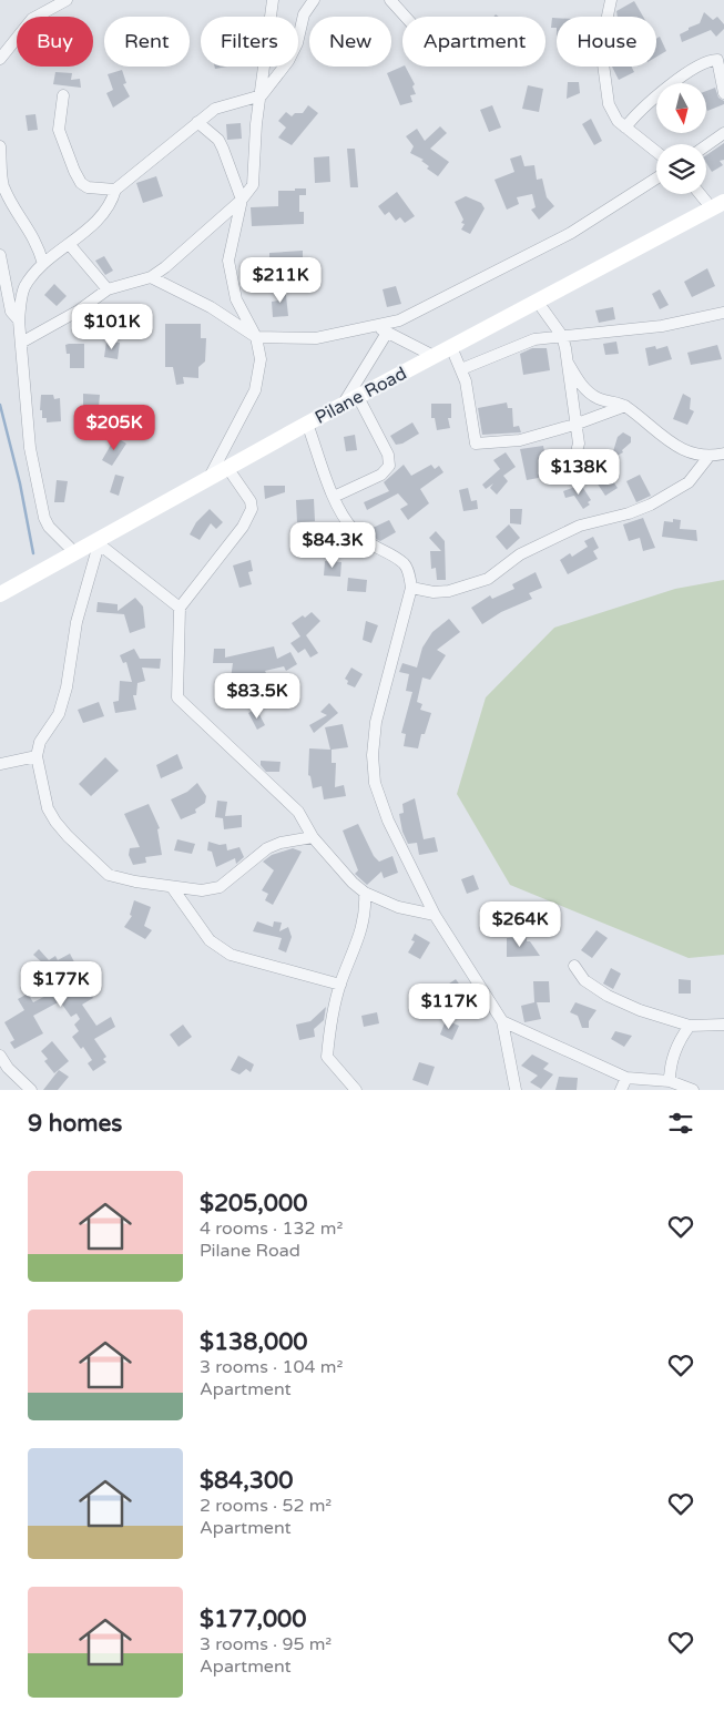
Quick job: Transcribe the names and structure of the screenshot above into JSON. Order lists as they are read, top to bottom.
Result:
{
  "streets": {
    "main road": ["Pilane Road"]
  },
  "north": "bottom",
  "page": {
    "chip": [
      "Buy",
      "Rent",
      "Filters",
      "New",
      "Apartment",
      "House"
    ],
    "price": [
      "$211K",
      "$101K",
      "$205K",
      "$138K",
      "$84.3K",
      "$83.5K",
      "$264K",
      "$177K",
      "$117K"
    ],
    "heading": "9 homes",
    "list": [
      {
        "name": "$205,000",
        "note": "4 rooms · 132 m² · Pilane Road"
      },
      {
        "name": "$138,000",
        "note": "3 rooms · 104 m² · Apartment"
      },
      {
        "name": "$84,300",
        "note": "2 rooms · 52 m² · Apartment"
      },
      {
        "name": "$177,000",
        "note": "3 rooms · 95 m² · Apartment"
      }
    ]
  }
}
